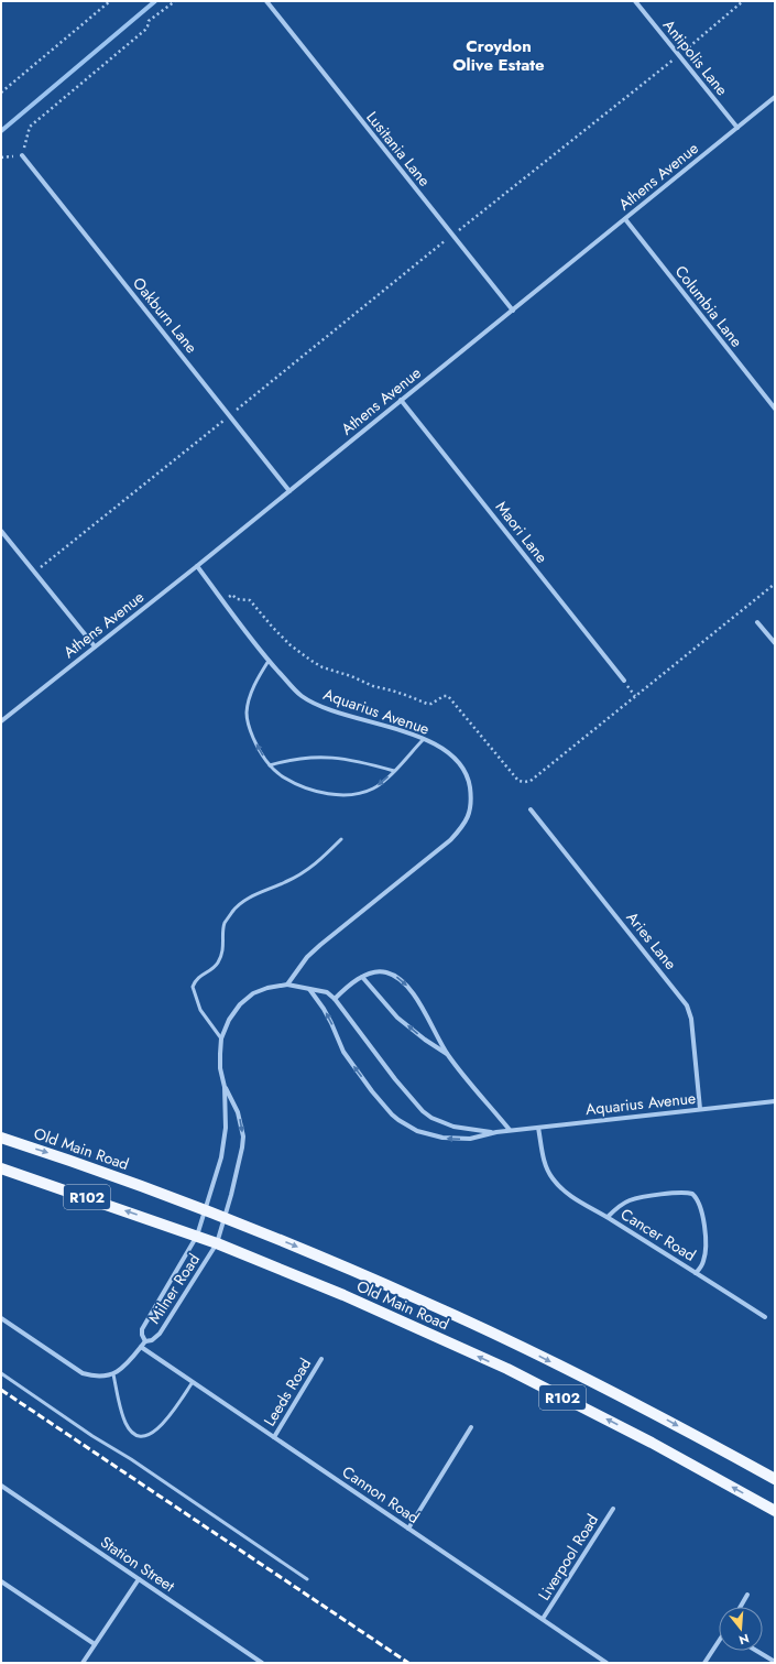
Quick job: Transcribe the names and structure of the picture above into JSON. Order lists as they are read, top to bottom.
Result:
{
  "streets": {
    "main road": ["Old Main Road", "R102"],
    "street": [
      "Antipolis Lane",
      "Lusitania Lane",
      "Athens Avenue",
      "Columbia Lane",
      "Oakburn Lane",
      "Maori Lane",
      "Aquarius Avenue",
      "Aries Lane",
      "Cancer Road",
      "Milner Road",
      "Leeds Road",
      "Cannon Road",
      "Liverpool Road",
      "Station Street"
    ]
  },
  "crossings": [
    ["Antipolis Lane", "Athens Avenue"],
    ["Lusitania Lane", "Athens Avenue"],
    ["Athens Avenue", "Columbia Lane"],
    ["Athens Avenue", "Oakburn Lane"],
    ["Athens Avenue", "Maori Lane"],
    ["Athens Avenue", "Aquarius Avenue"],
    ["Aquarius Avenue", "Aries Lane"],
    ["Aquarius Avenue", "Cancer Road"],
    ["Old Main Road", "Milner Road"],
    ["Milner Road", "Cannon Road"],
    ["Leeds Road", "Cannon Road"],
    ["Cannon Road", "Liverpool Road"]
  ],
  "districts": ["Croydon Olive Estate"],
  "north": "bottom"
}
